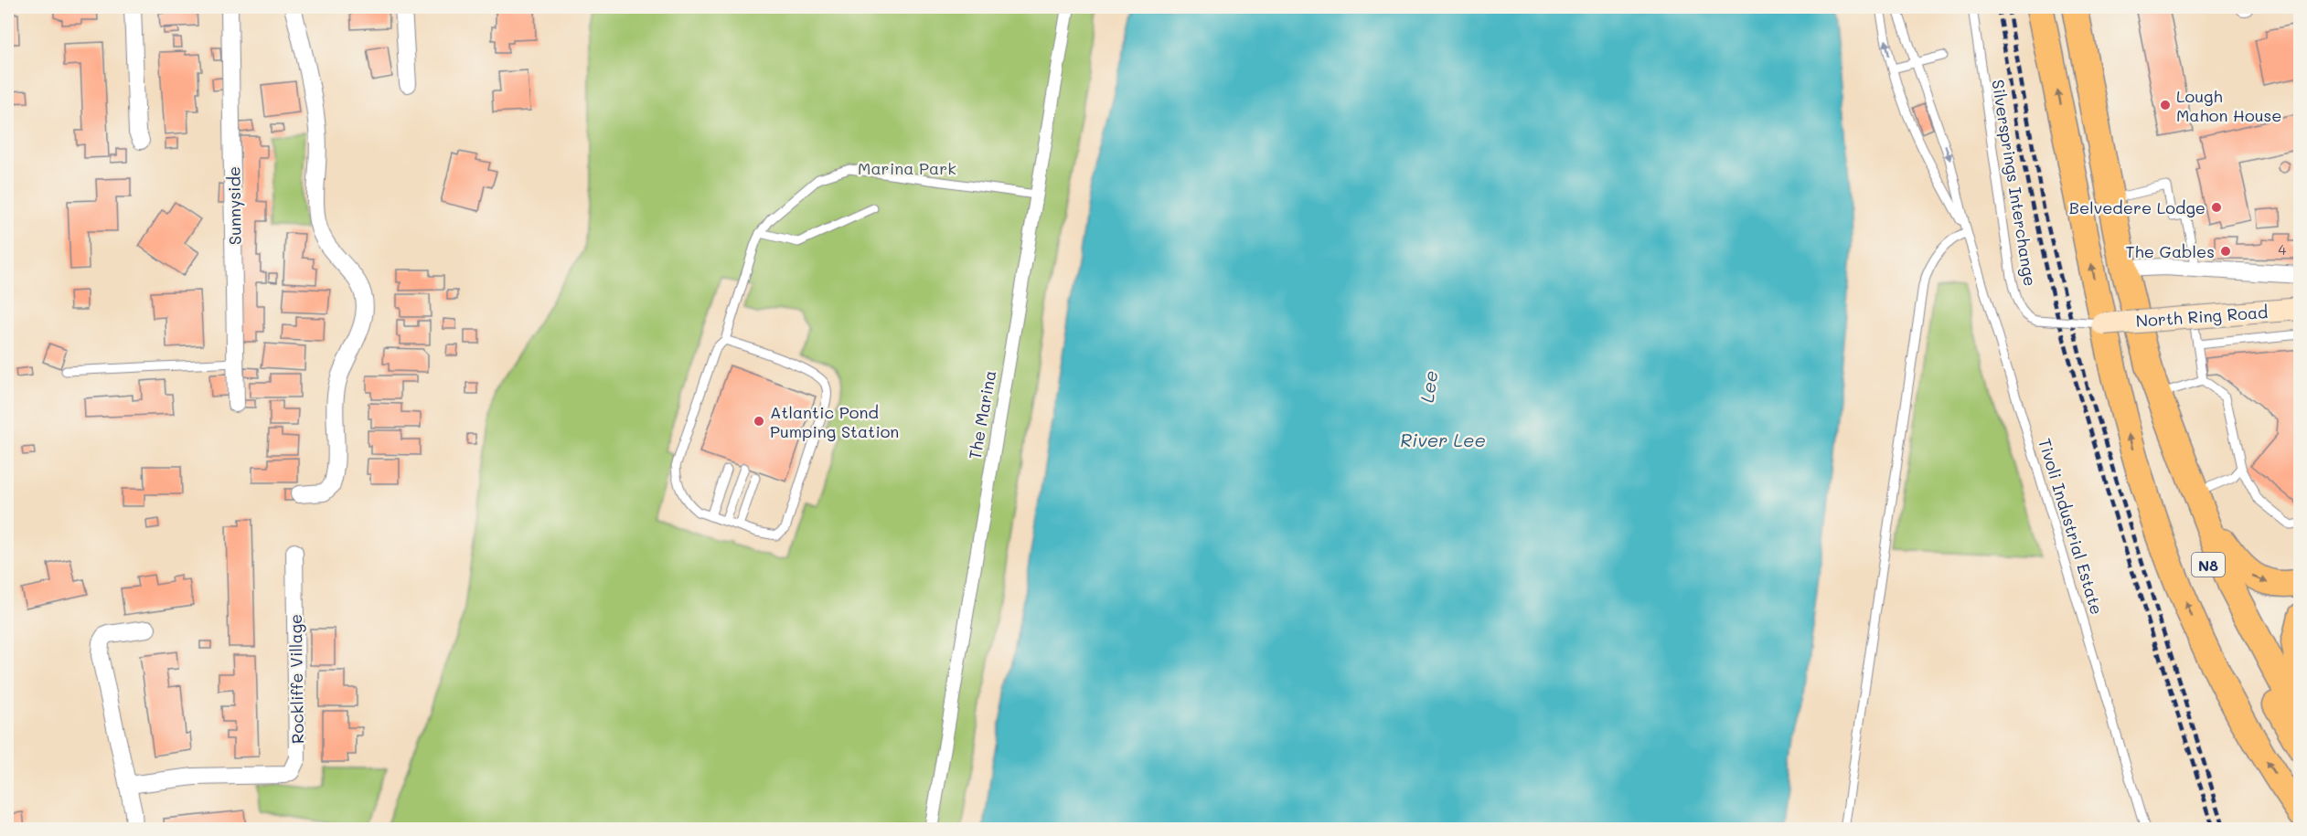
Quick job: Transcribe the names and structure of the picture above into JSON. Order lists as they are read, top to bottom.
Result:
{
  "streets": {
    "highway": ["N8"],
    "main road": ["North Ring Road"],
    "street": ["Sunnyside", "The Marina", "Rockliffe Village"],
    "lane": ["Silversprings Interchange", "Tivoli Industrial Estate"]
  },
  "crossings": [
    ["Silversprings Interchange", "North Ring Road"]
  ],
  "water": ["Lee", "River Lee"],
  "parks": ["Marina Park"],
  "places": [
    "Lough Mahon House",
    "Belvedere Lodge",
    "The Gables",
    "Atlantic Pond Pumping Station"
  ],
  "house_numbers": ["4"]
}
